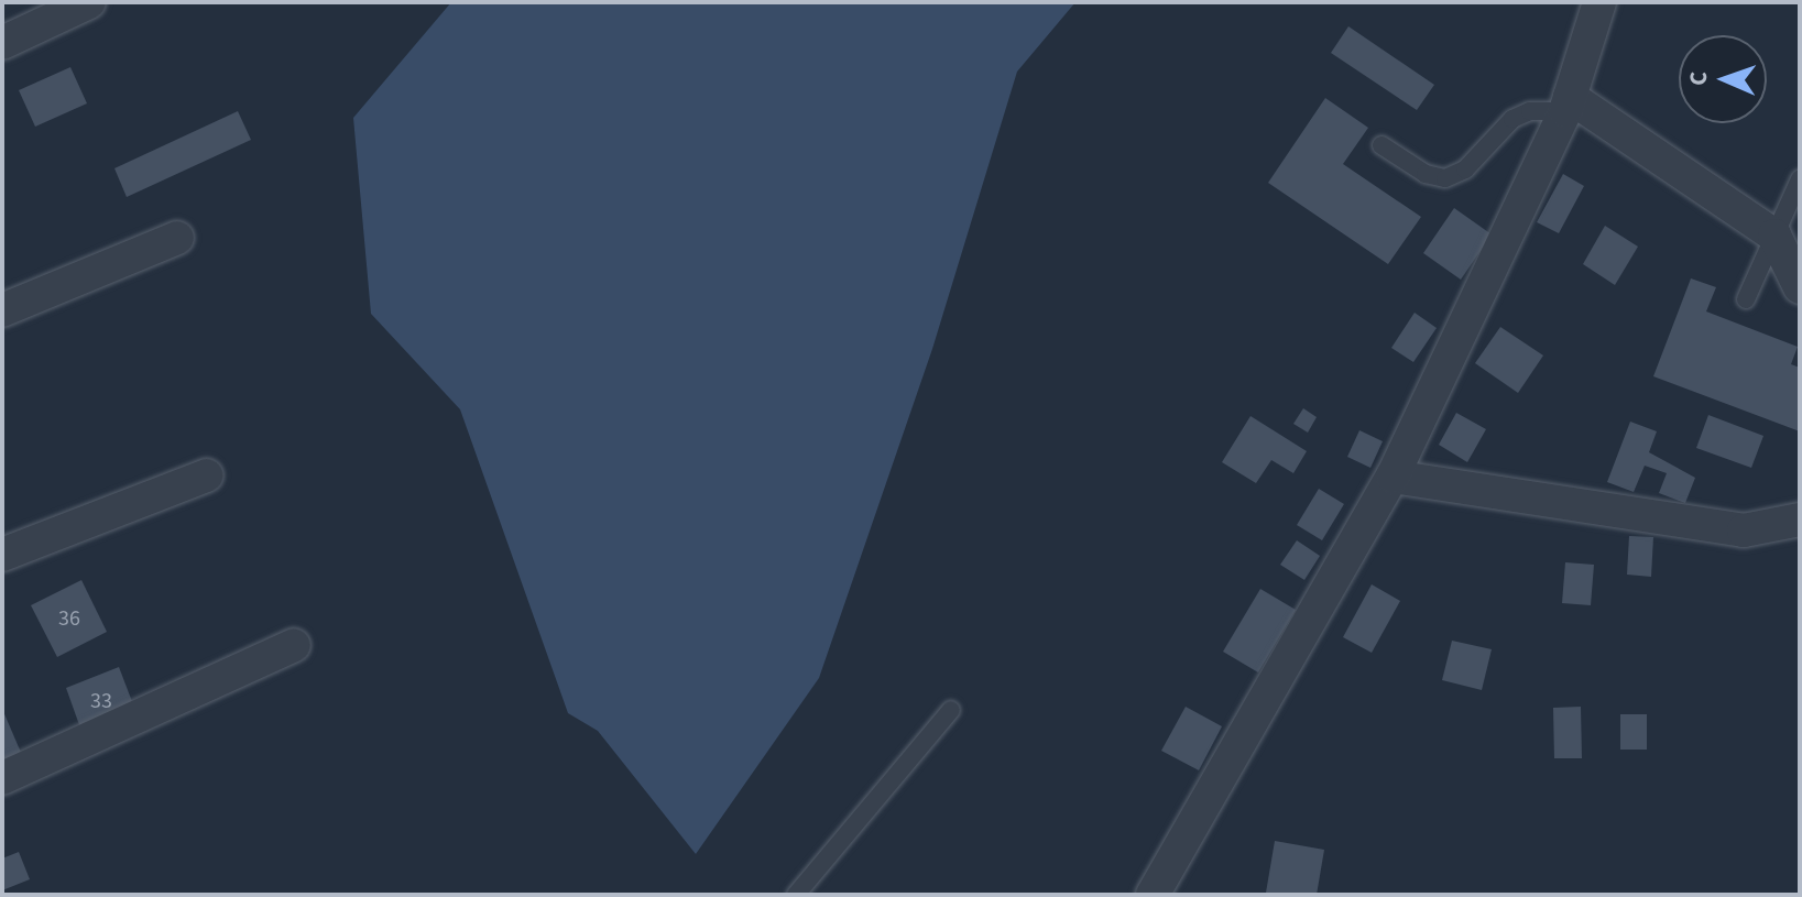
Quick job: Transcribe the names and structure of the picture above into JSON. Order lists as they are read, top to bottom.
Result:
{
  "house_numbers": ["36", "33"],
  "north": "left"
}
